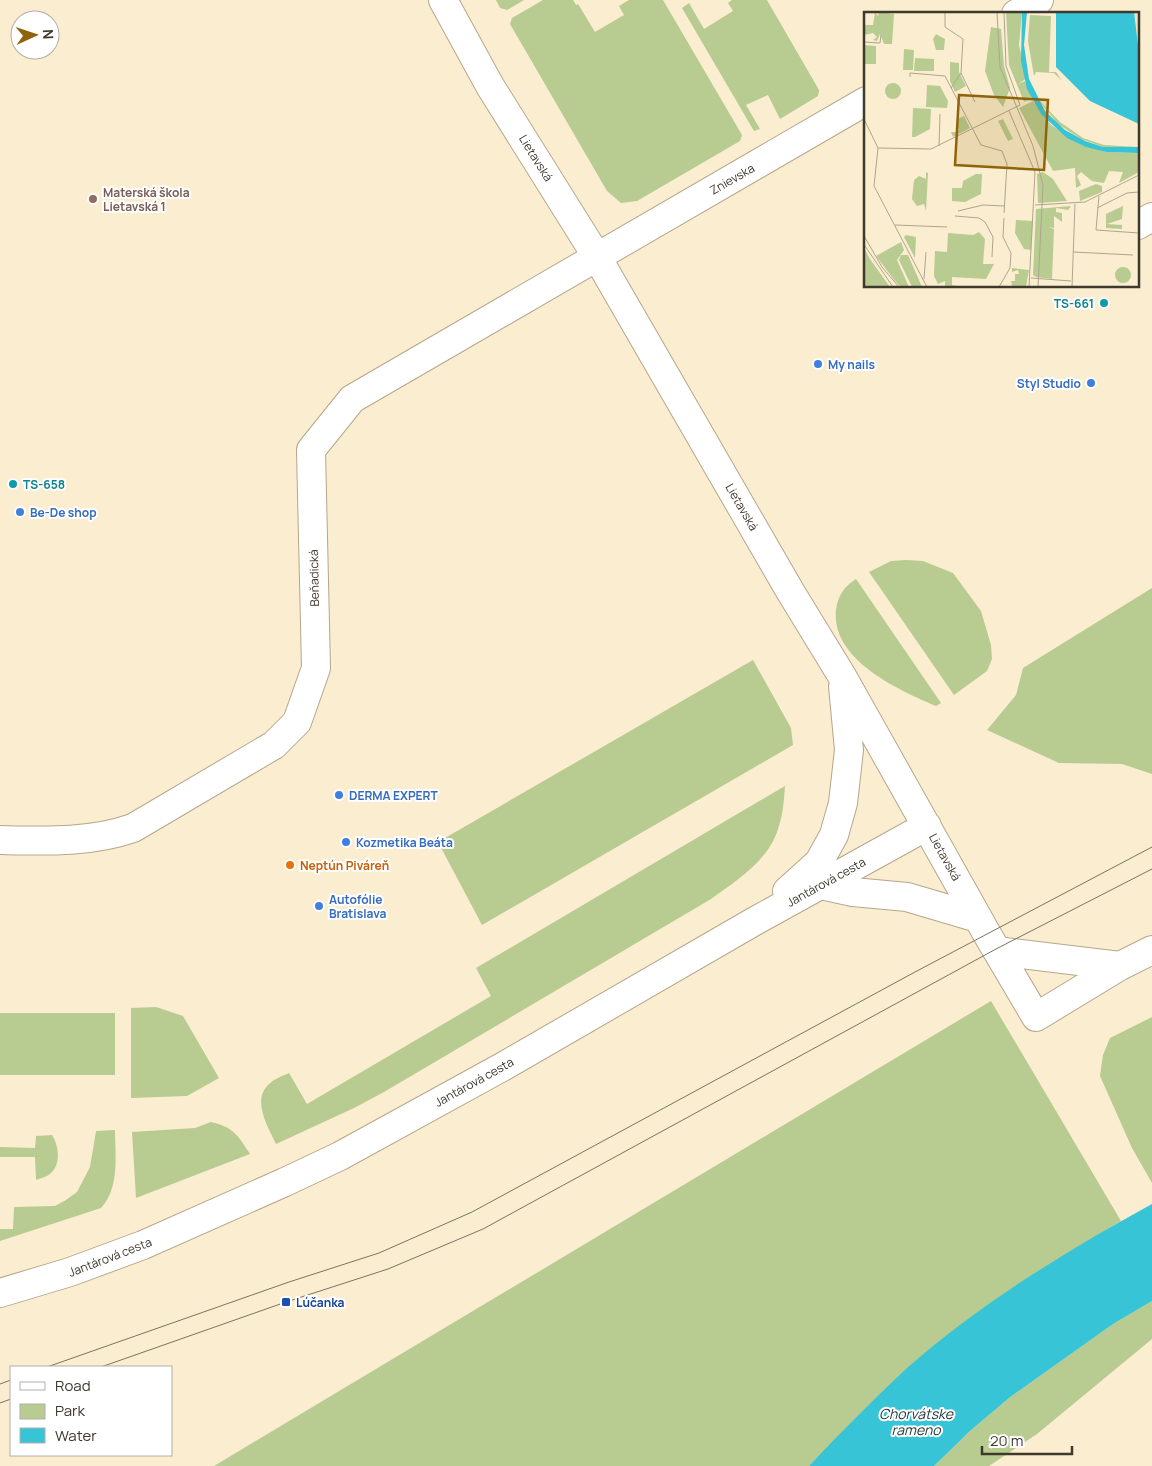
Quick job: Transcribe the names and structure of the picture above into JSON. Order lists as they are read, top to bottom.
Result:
{
  "streets": {
    "street": [
      "Lietavská",
      "Znievska",
      "Beňadická",
      "Jantárová cesta"
    ]
  },
  "crossings": [
    ["Lietavská", "Znievska"],
    ["Lietavská", "Beňadická"],
    ["Lietavská", "Jantárová cesta"],
    ["Znievska", "Beňadická"]
  ],
  "water": ["Chorvátske rameno"],
  "places": {
    "other": [
      "Materská škola Lietavská 1",
      "TS-661",
      "My nails",
      "Styl Studio",
      "TS-658",
      "Be-De shop",
      "DERMA EXPERT",
      "Kozmetika Beáta",
      "Neptún Piváreň",
      "Autofólie Bratislava"
    ],
    "transit": ["Lúčanka"]
  },
  "legend": ["Road", "Park", "Water"],
  "scale_bar": "20 m",
  "north": "right"
}
